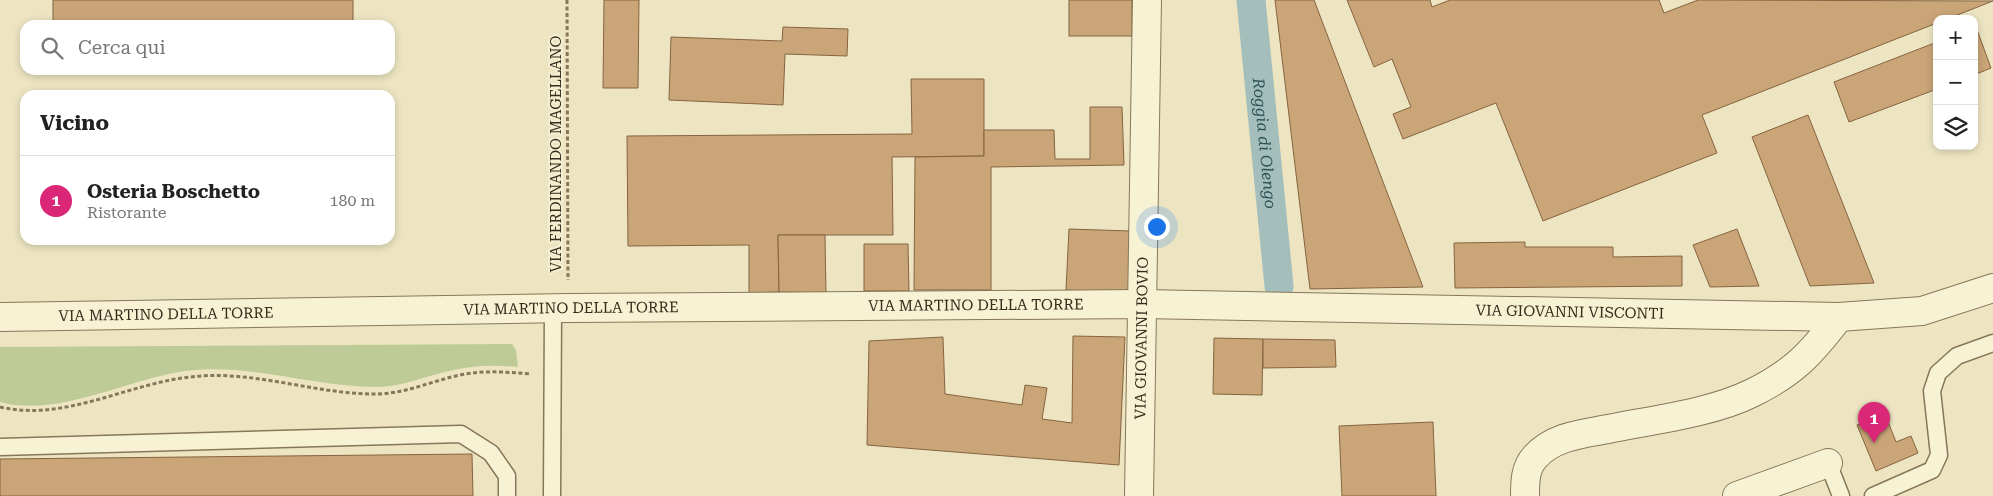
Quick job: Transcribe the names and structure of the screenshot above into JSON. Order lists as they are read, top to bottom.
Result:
{
  "streets": {
    "street": ["VIA MARTINO DELLA TORRE", "VIA GIOVANNI VISCONTI", "VIA GIOVANNI BOVIO"],
    "path": ["VIA FERDINANDO MAGELLANO"]
  },
  "crossings": [
    ["VIA FERDINANDO MAGELLANO", "VIA MARTINO DELLA TORRE"],
    ["VIA MARTINO DELLA TORRE", "VIA GIOVANNI VISCONTI"],
    ["VIA MARTINO DELLA TORRE", "VIA GIOVANNI BOVIO"],
    ["VIA GIOVANNI VISCONTI", "VIA GIOVANNI BOVIO"]
  ],
  "water": ["Roggia di Olengo"],
  "page": {
    "map_buttons": ["+", "−"],
    "search": "Cerca qui",
    "heading": "Vicino",
    "list": [
      {
        "mark": "1",
        "name": "Osteria Boschetto",
        "note": "Ristorante",
        "value": "180 m"
      }
    ],
    "pins": "1"
  }
}
